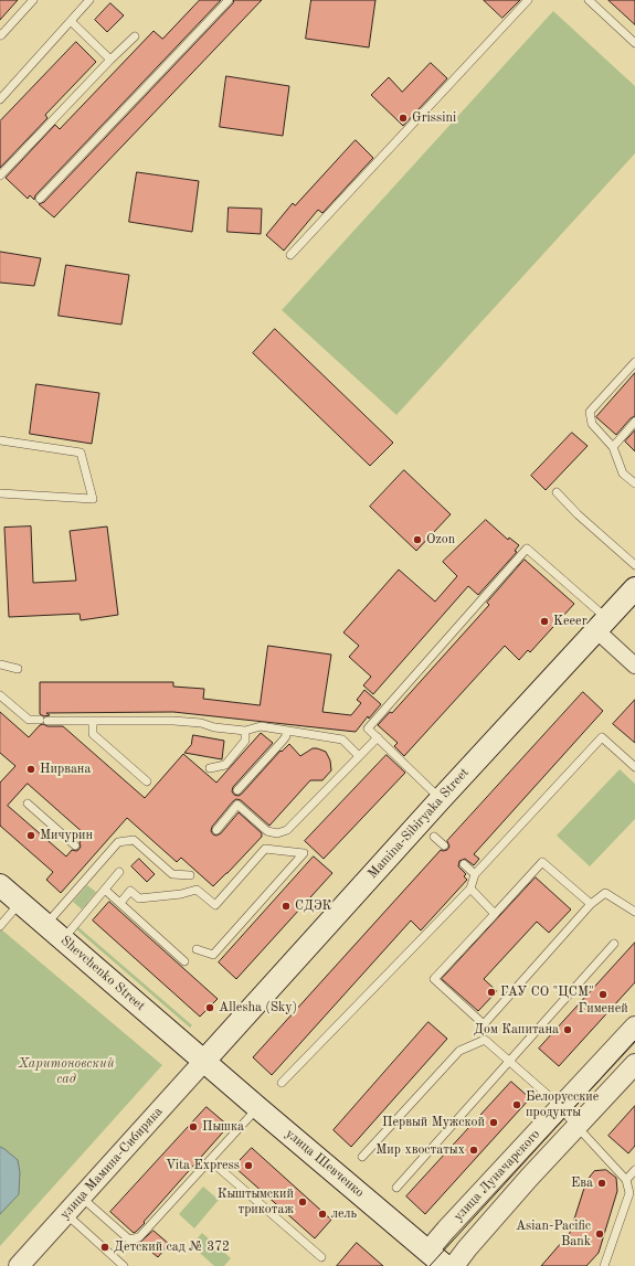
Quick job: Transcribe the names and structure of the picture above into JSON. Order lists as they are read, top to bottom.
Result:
{
  "streets": {
    "main road": ["Mamina-Sibiryaka Street", "Shevchenko Street", "улица Шевченко"],
    "street": ["улица Мамина-Сибиряка", "улица Луначарского"]
  },
  "crossings": [
    ["Mamina-Sibiryaka Street", "Shevchenko Street"],
    ["Mamina-Sibiryaka Street", "улица Мамина-Сибиряка"],
    ["Mamina-Sibiryaka Street", "улица Шевченко"],
    ["Shevchenko Street", "улица Мамина-Сибиряка"],
    ["Shevchenko Street", "улица Шевченко"],
    ["улица Мамина-Сибиряка", "улица Шевченко"],
    ["улица Шевченко", "улица Луначарского"]
  ],
  "parks": ["Харитоновский сад"],
  "places": [
    "Grissini",
    "Ozon",
    "Keeer",
    "Нирвана",
    "Мичурин",
    "СДЭК",
    "ГАУ СО \"ЦСМ\"",
    "Гименей",
    "Allesha (Sky)",
    "Дом Капитана",
    "Белорусские продукты",
    "Первый Мужской",
    "Пышка",
    "Мир хвостатых",
    "Vita Express",
    "Ева",
    "Кыштымский трикотаж",
    "лель",
    "Asian-Pacific Bank",
    "Детский сад № 372"
  ]
}
